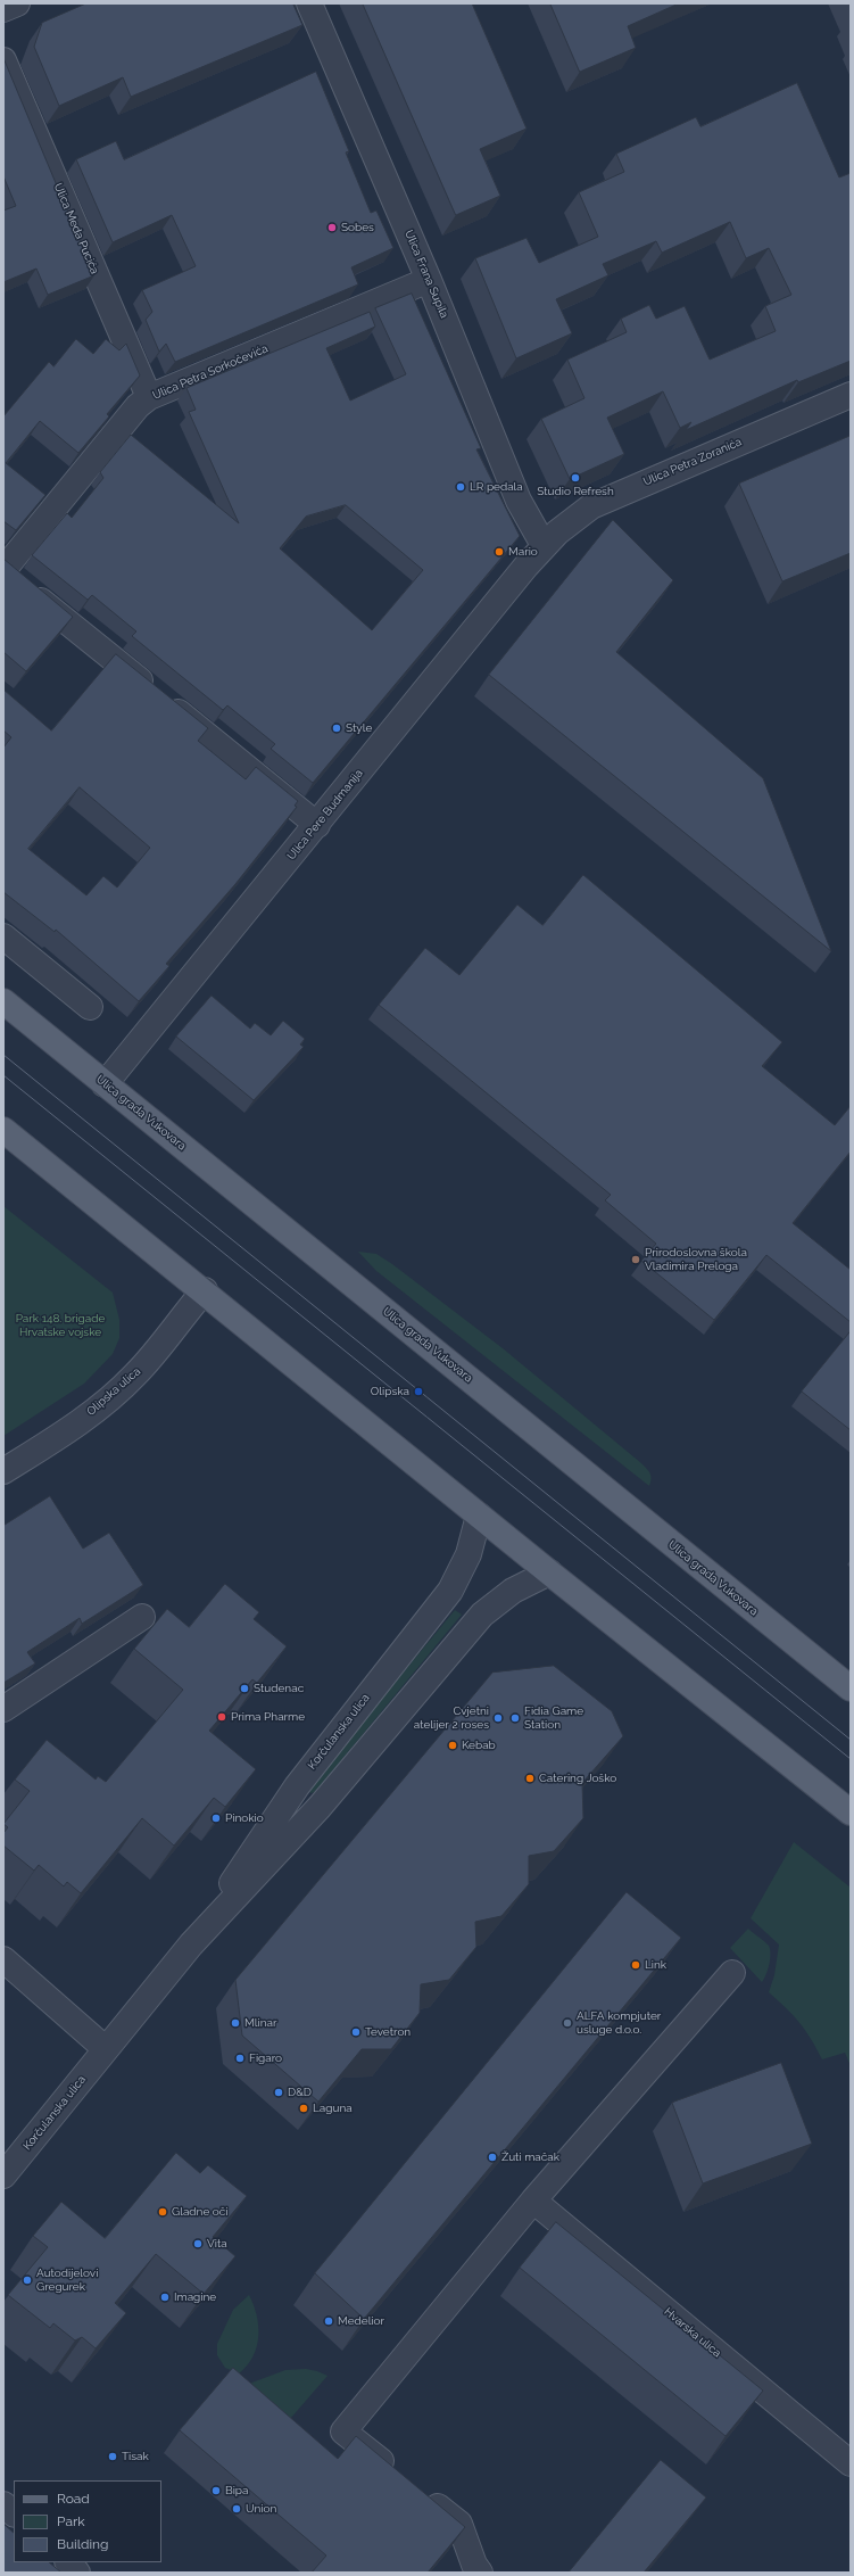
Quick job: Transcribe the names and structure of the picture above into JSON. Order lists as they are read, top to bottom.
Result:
{
  "streets": {
    "main road": ["Ulica grada Vukovara"],
    "street": [
      "Ulica Meda Pucića",
      "Ulica Frana Supila",
      "Ulica Petra Sorkočevića",
      "Ulica Petra Zoranića",
      "Ulica Pere Budmanija",
      "Olipska ulica",
      "Korčulanska ulica",
      "Hvarska ulica"
    ]
  },
  "crossings": [
    ["Ulica Meda Pucića", "Ulica Petra Sorkočevića"],
    ["Ulica Frana Supila", "Ulica Petra Sorkočevića"],
    ["Ulica Frana Supila", "Ulica Petra Zoranića"],
    ["Ulica Frana Supila", "Ulica Pere Budmanija"],
    ["Ulica Petra Zoranića", "Ulica Pere Budmanija"],
    ["Ulica Pere Budmanija", "Ulica grada Vukovara"]
  ],
  "parks": ["Park 148. brigade Hrvatske vojske"],
  "places": [
    "Sobes",
    "Studio Refresh",
    "LR pedala",
    "Mario",
    "Style",
    "Prirodoslovna škola Vladimira Preloga",
    "Olipska",
    "Studenac",
    "Prima Pharme",
    "Cvjetni atelijer 2 roses",
    "Fidia Game Station",
    "Kebab",
    "Catering Joško",
    "Pinokio",
    "Link",
    "Mlinar",
    "ALFA kompjuter usluge d.o.o.",
    "Tevetron",
    "Figaro",
    "D&D",
    "Laguna",
    "Žuti mačak",
    "Gladne oči",
    "Vita",
    "Autodijelovi Gregurek",
    "Imagine",
    "Medelior",
    "Tisak",
    "Bipa",
    "Union"
  ],
  "legend": ["Road", "Park", "Building"]
}
